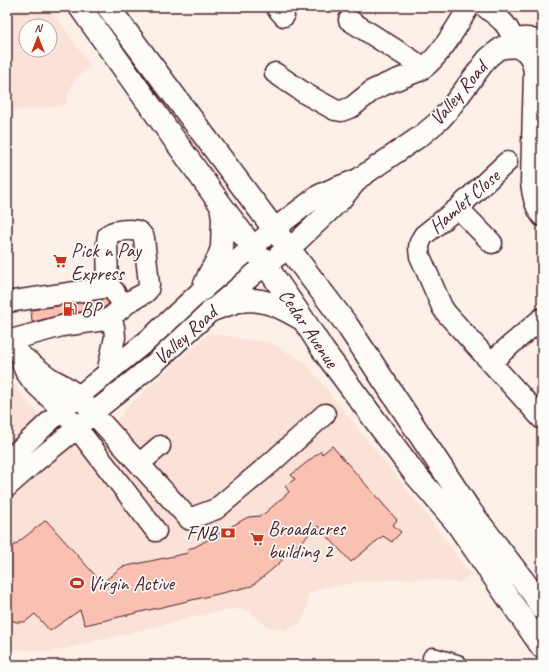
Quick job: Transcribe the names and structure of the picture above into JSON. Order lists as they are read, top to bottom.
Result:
{
  "streets": {
    "main road": ["Cedar Avenue"],
    "street": ["Valley Road", "Hamlet Close"]
  },
  "crossings": [
    ["Valley Road", "Cedar Avenue"]
  ],
  "places": {
    "supermarket": ["Pick n Pay Express", "Broadacres building 2"],
    "fuel station": ["BP"],
    "bank": ["FNB"],
    "sports": ["Virgin Active"]
  },
  "north": "top"
}
